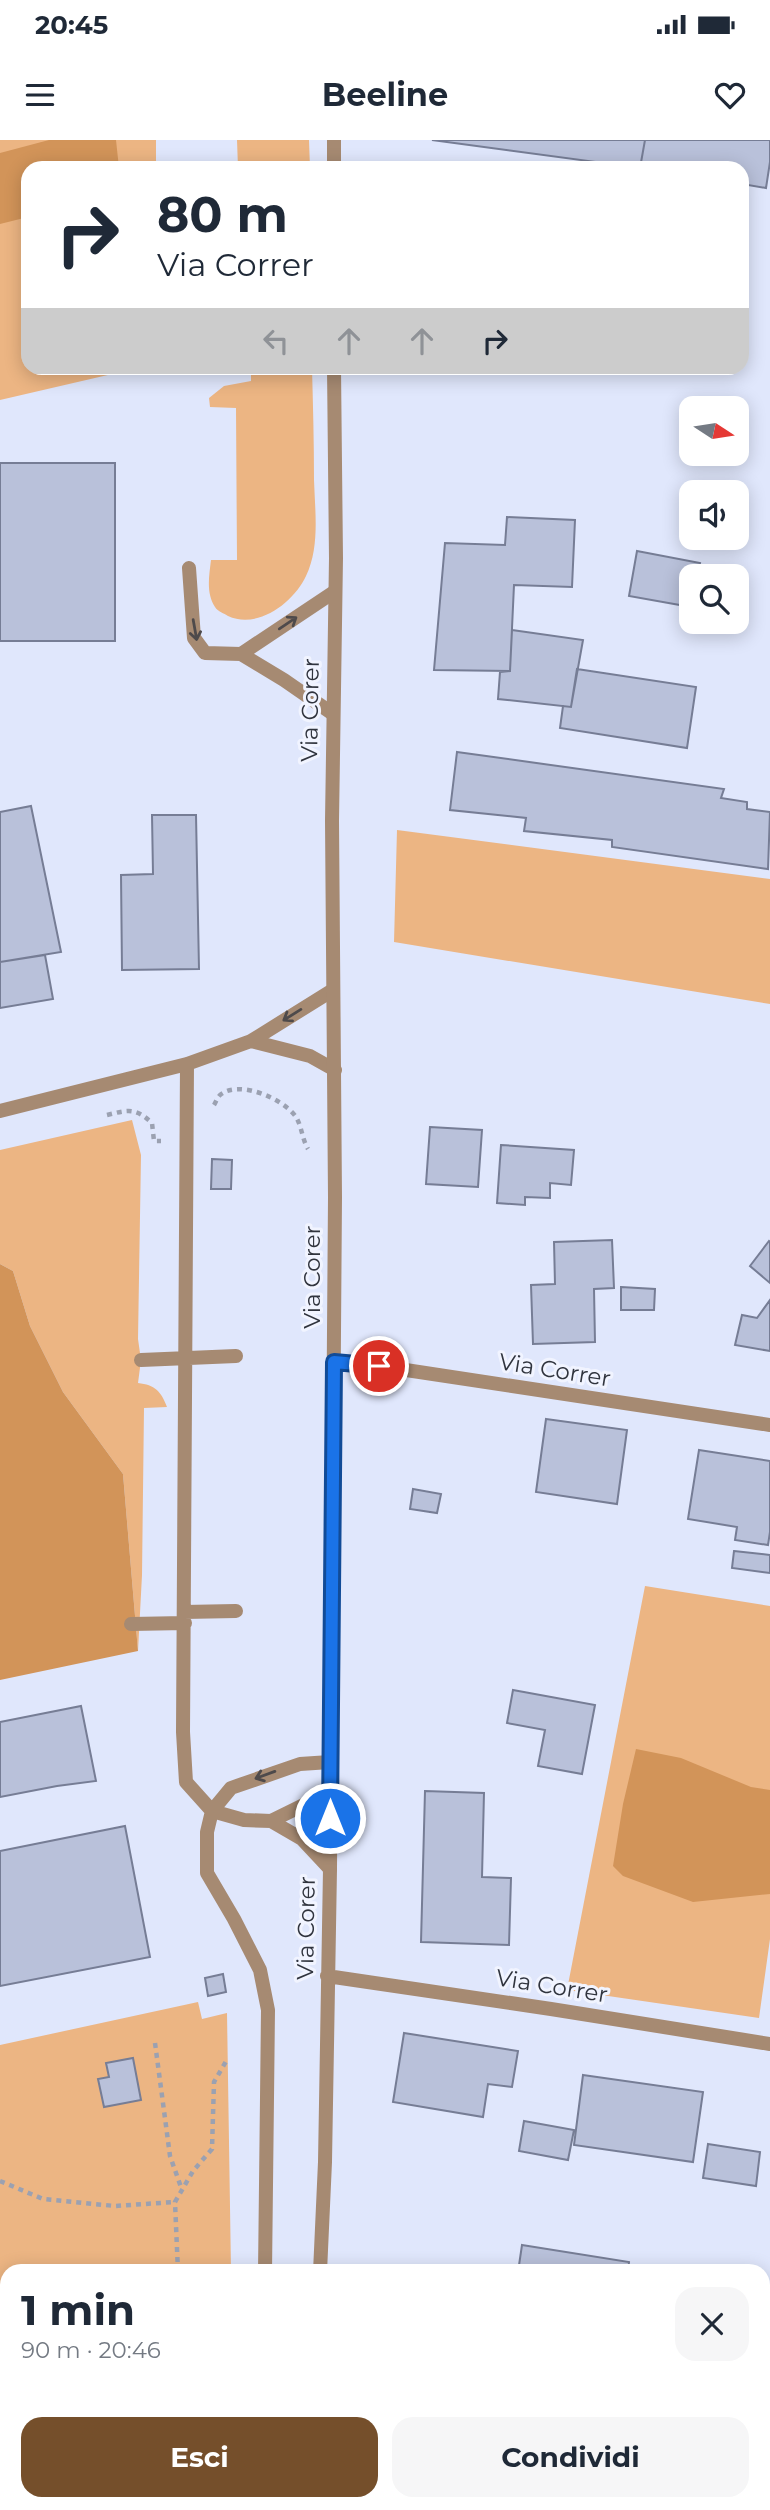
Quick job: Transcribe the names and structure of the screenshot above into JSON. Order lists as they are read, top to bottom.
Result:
{
  "streets": {
    "street": ["Via Corer", "Via Correr"]
  },
  "crossings": [
    ["Via Corer", "Via Correr"]
  ],
  "north": "right",
  "page": {
    "status": "20:45",
    "header": "Beeline",
    "turn": ["80 m", "Via Correr"],
    "heading": ["1 min", "90 m · 20:46"],
    "buttons": ["Esci", "Condividi"]
  }
}
